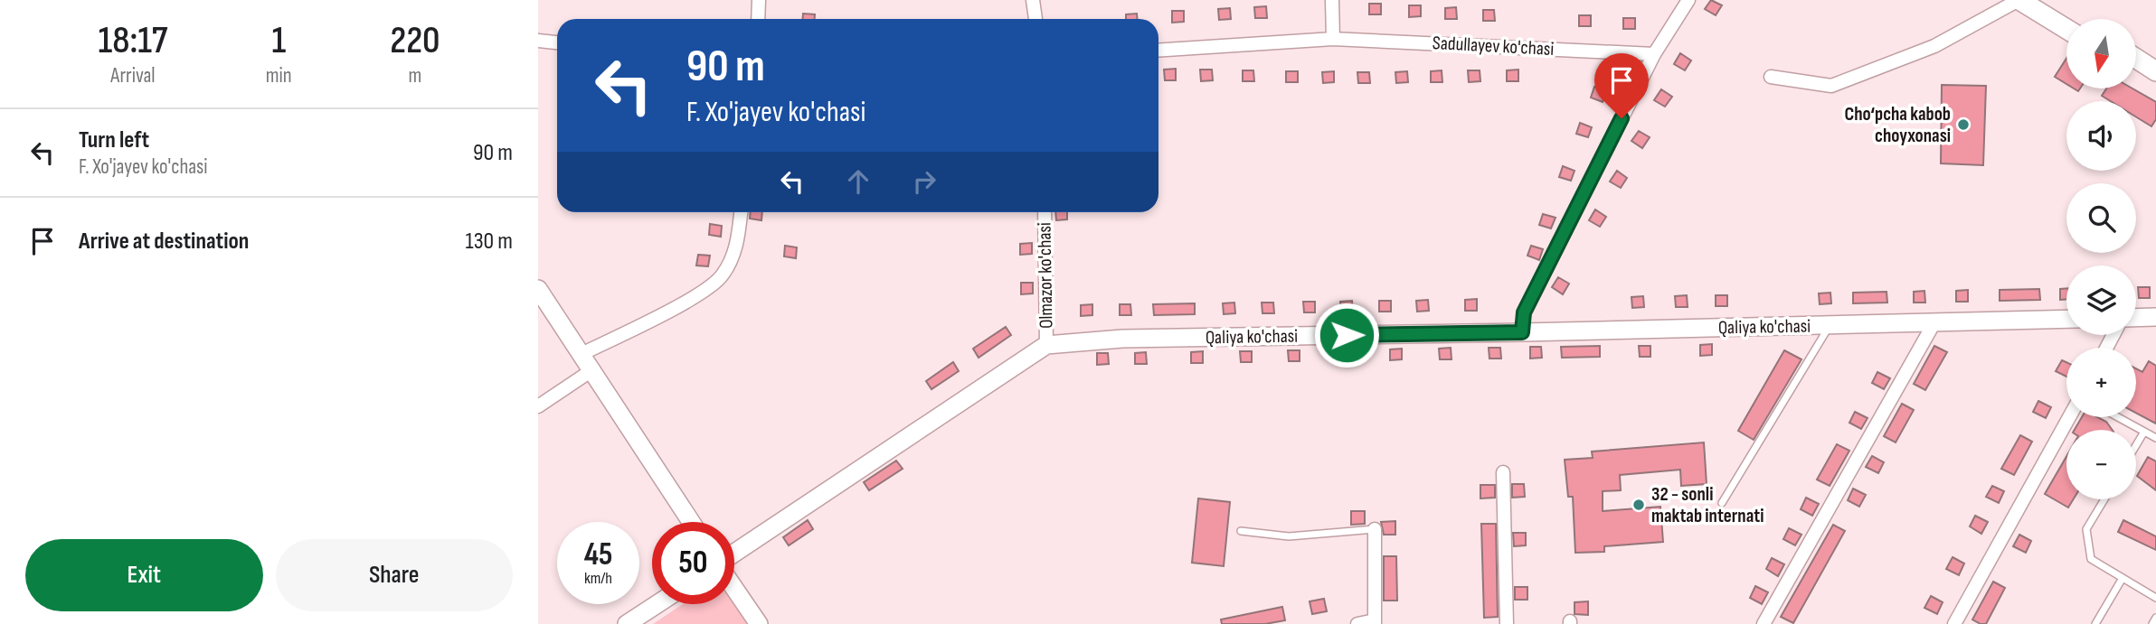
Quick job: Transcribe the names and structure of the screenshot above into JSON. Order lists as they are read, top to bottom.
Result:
{
  "streets": {
    "main road": ["Qaliya ko'chasi"],
    "street": ["Sadullayev ko'chasi", "Olmazor ko'chasi"]
  },
  "crossings": [
    ["Olmazor ko'chasi", "Qaliya ko'chasi"]
  ],
  "places": ["Cho‘pcha kabob choyxonasi", "32 - sonli maktab internati"],
  "north": "bottom",
  "page": {
    "eta": [
      "18:17",
      "Arrival",
      "1",
      "min",
      "220",
      "m"
    ],
    "map_buttons": ["+", "−"],
    "turn": ["90 m", "F. Xo'jayev ko'chasi"],
    "list": [
      {
        "name": "Turn left",
        "note": "F. Xo'jayev ko'chasi",
        "value": "90 m"
      },
      {
        "name": "Arrive at destination",
        "value": "130 m"
      }
    ],
    "speed": "45 km/h",
    "limit": "50",
    "buttons": ["Exit", "Share"]
  }
}
